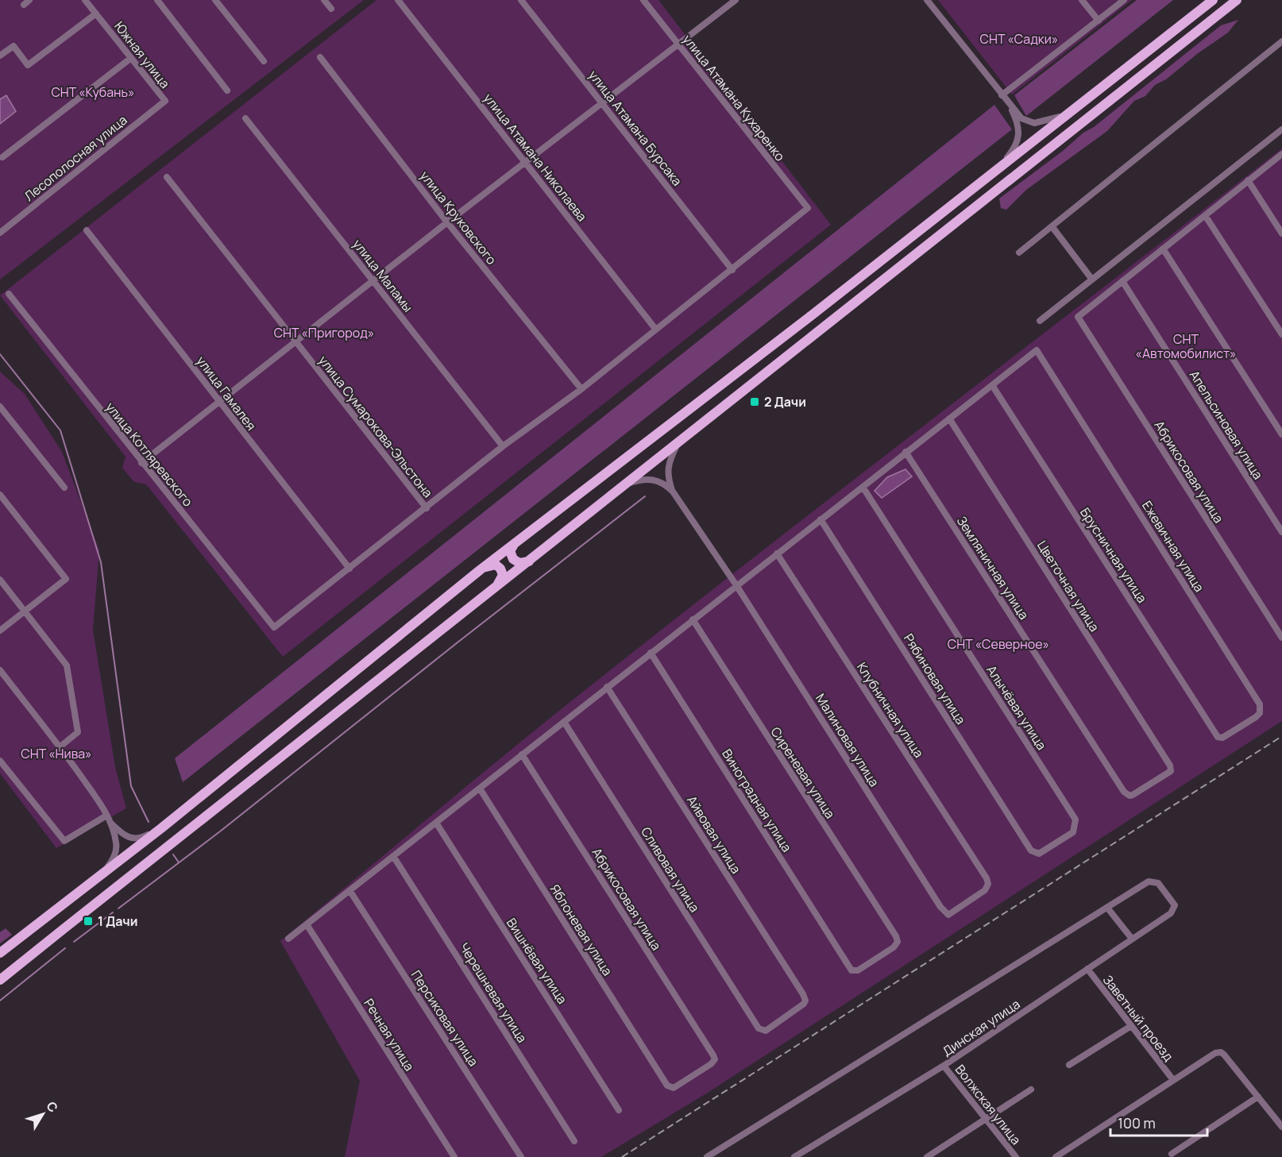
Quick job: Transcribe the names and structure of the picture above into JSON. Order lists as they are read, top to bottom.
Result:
{
  "streets": {
    "street": [
      "Южная улица",
      "улица Атамана Кухаренко",
      "улица Атамана Бурсака",
      "улица Атамана Николаева",
      "Лесополосная улица",
      "улица Круковского",
      "улица Маламы",
      "улица Гамалея",
      "Апельсиновая улица",
      "улица Сумарокова-Эльстона",
      "улица Котляревского",
      "Абрикосовая улица",
      "Ежевичная улица",
      "Брусничная улица",
      "Земляничная улица",
      "Цветочная улица",
      "Рябиновая улица",
      "Алычёвая улица",
      "Клубничная улица",
      "Малиновая улица",
      "Сиреневая улица",
      "Виноградная улица",
      "Айвовая улица",
      "Сливовая улица",
      "Яблоневая улица",
      "Вишнёвая улица",
      "Черешневая улица",
      "Персиковая улица",
      "Заветный проезд",
      "Динская улица",
      "Речная улица",
      "Волжская улица"
    ]
  },
  "crossings": [
    ["Южная улица", "Лесополосная улица"],
    ["улица Атамана Кухаренко", "улица Атамана Бурсака"],
    ["улица Гамалея", "улица Котляревского"],
    ["Апельсиновая улица", "Абрикосовая улица"],
    ["Абрикосовая улица", "Яблоневая улица"],
    ["Ежевичная улица", "Брусничная улица"],
    ["Земляничная улица", "Цветочная улица"],
    ["Рябиновая улица", "Алычёвая улица"],
    ["Клубничная улица", "Малиновая улица"],
    ["Сиреневая улица", "Виноградная улица"],
    ["Айвовая улица", "Сливовая улица"],
    ["Заветный проезд", "Динская улица"],
    ["Динская улица", "Волжская улица"]
  ],
  "parks": [
    "СНТ «Садки»",
    "СНТ «Кубань»",
    "СНТ «Пригород»",
    "СНТ «Автомобилист»",
    "СНТ «Северное»",
    "СНТ «Нива»"
  ],
  "places": {
    "transit": ["2 Дачи", "1 Дачи"]
  },
  "scale_bar": "100 m",
  "north": "top right"
}
